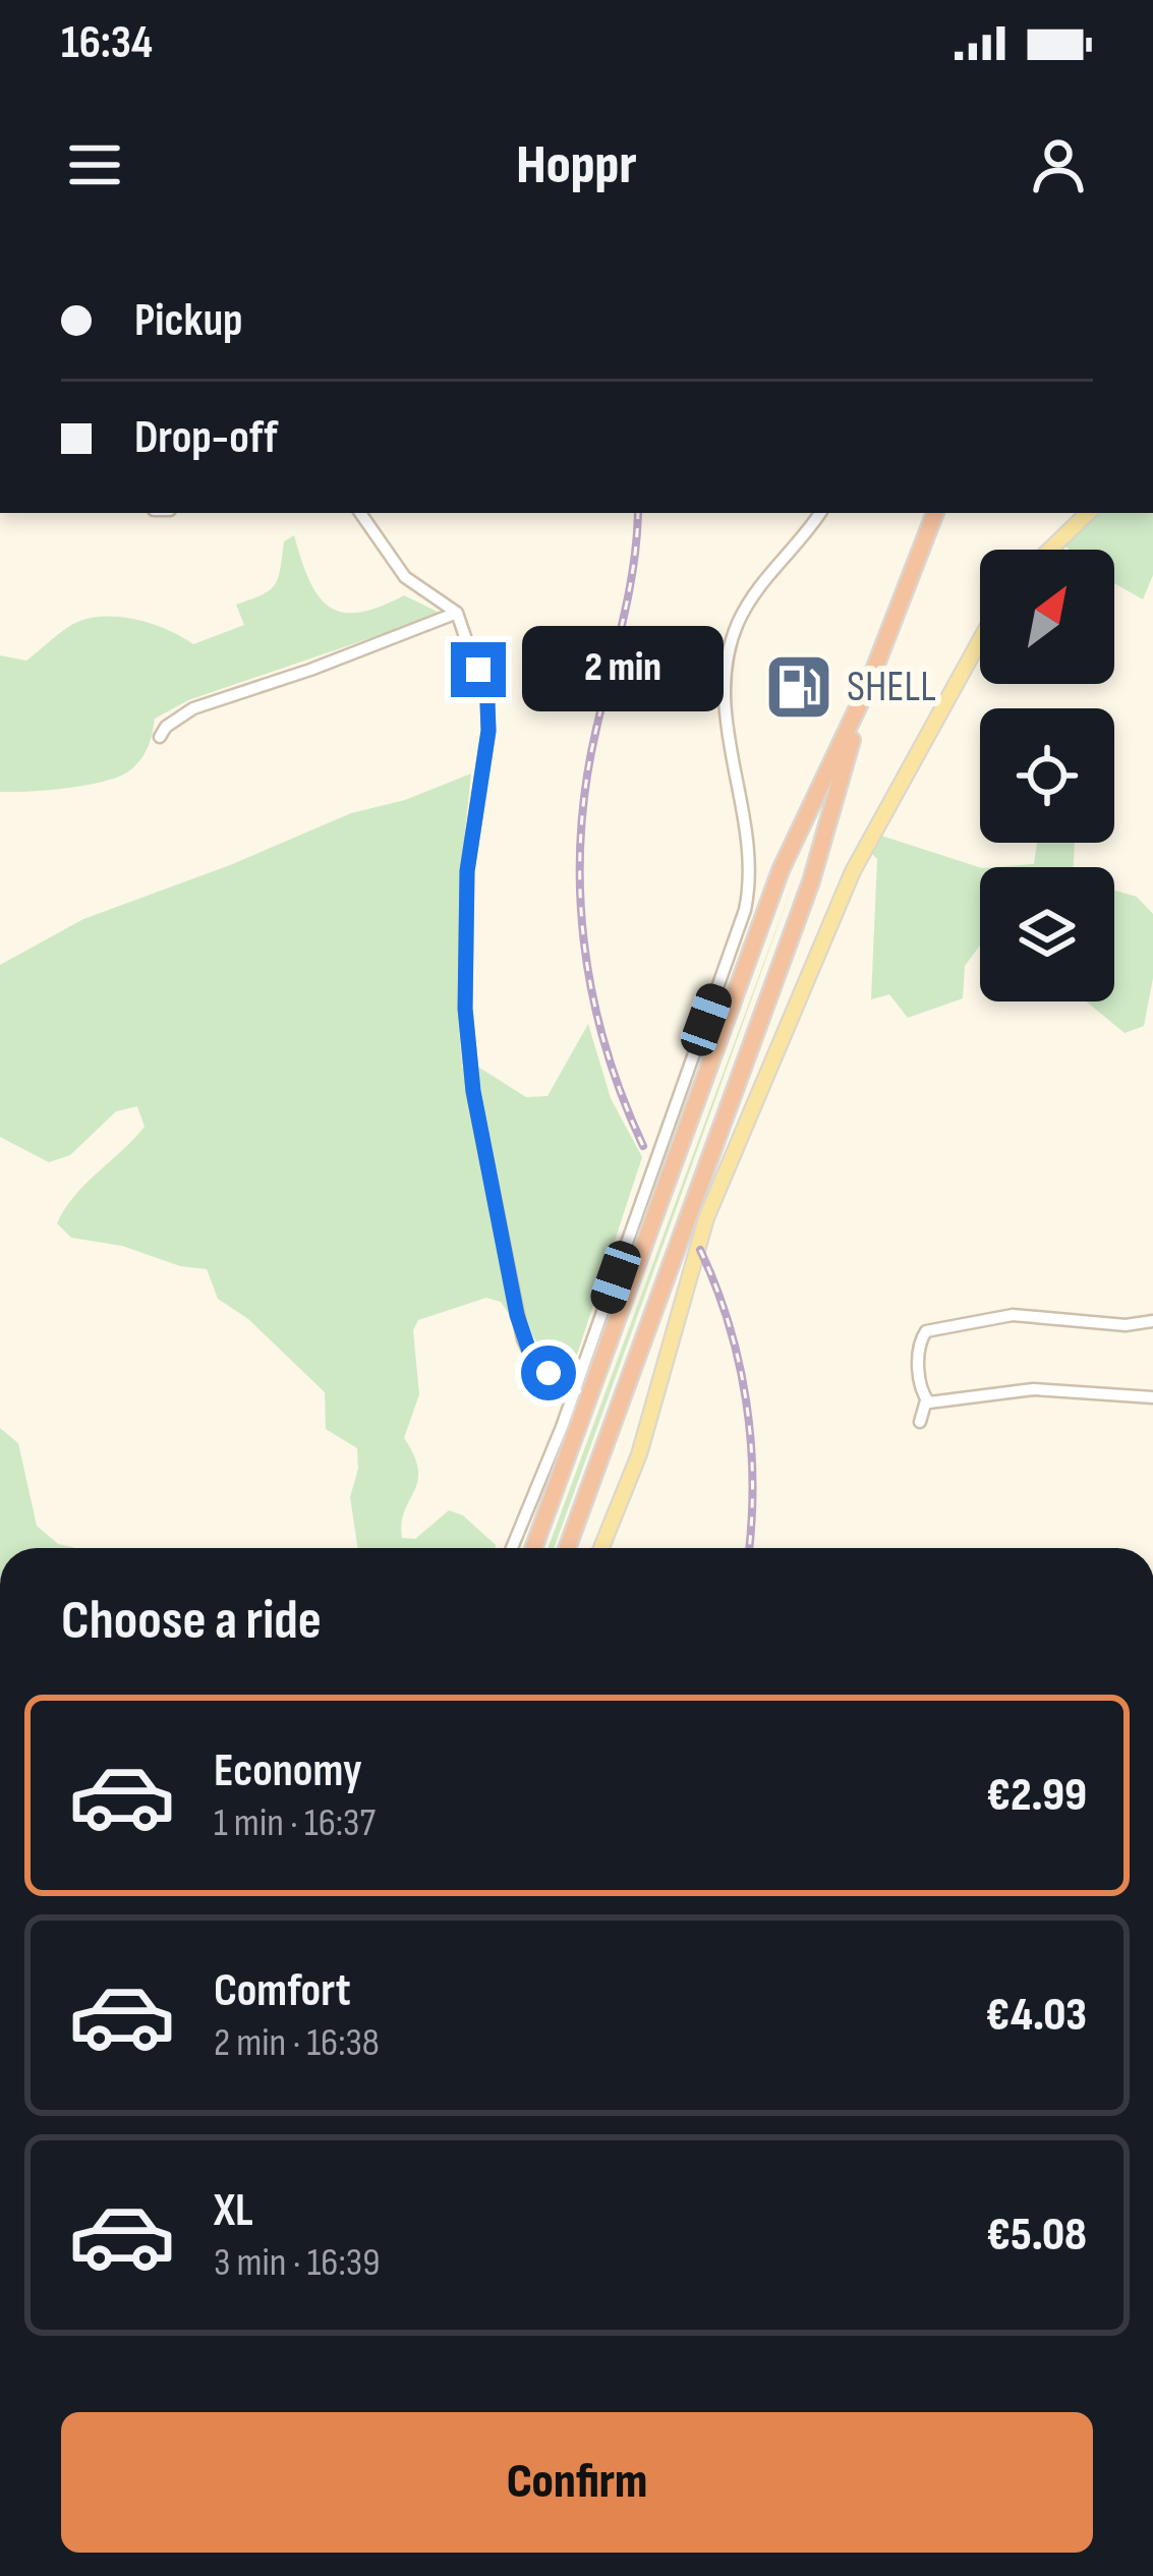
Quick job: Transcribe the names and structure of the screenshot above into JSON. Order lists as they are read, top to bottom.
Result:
{
  "places": {
    "fuel station": ["SHELL"]
  },
  "north": "top right",
  "page": {
    "status": "16:34",
    "header": "Hoppr",
    "banner": ["Pickup", "Drop-off"],
    "bubble": "2 min",
    "heading": "Choose a ride",
    "list": [
      {
        "name": "Economy",
        "note": "1 min · 16:37",
        "value": "€2.99"
      },
      {
        "name": "Comfort",
        "note": "2 min · 16:38",
        "value": "€4.03"
      },
      {
        "name": "XL",
        "note": "3 min · 16:39",
        "value": "€5.08"
      }
    ],
    "buttons": "Confirm"
  }
}
